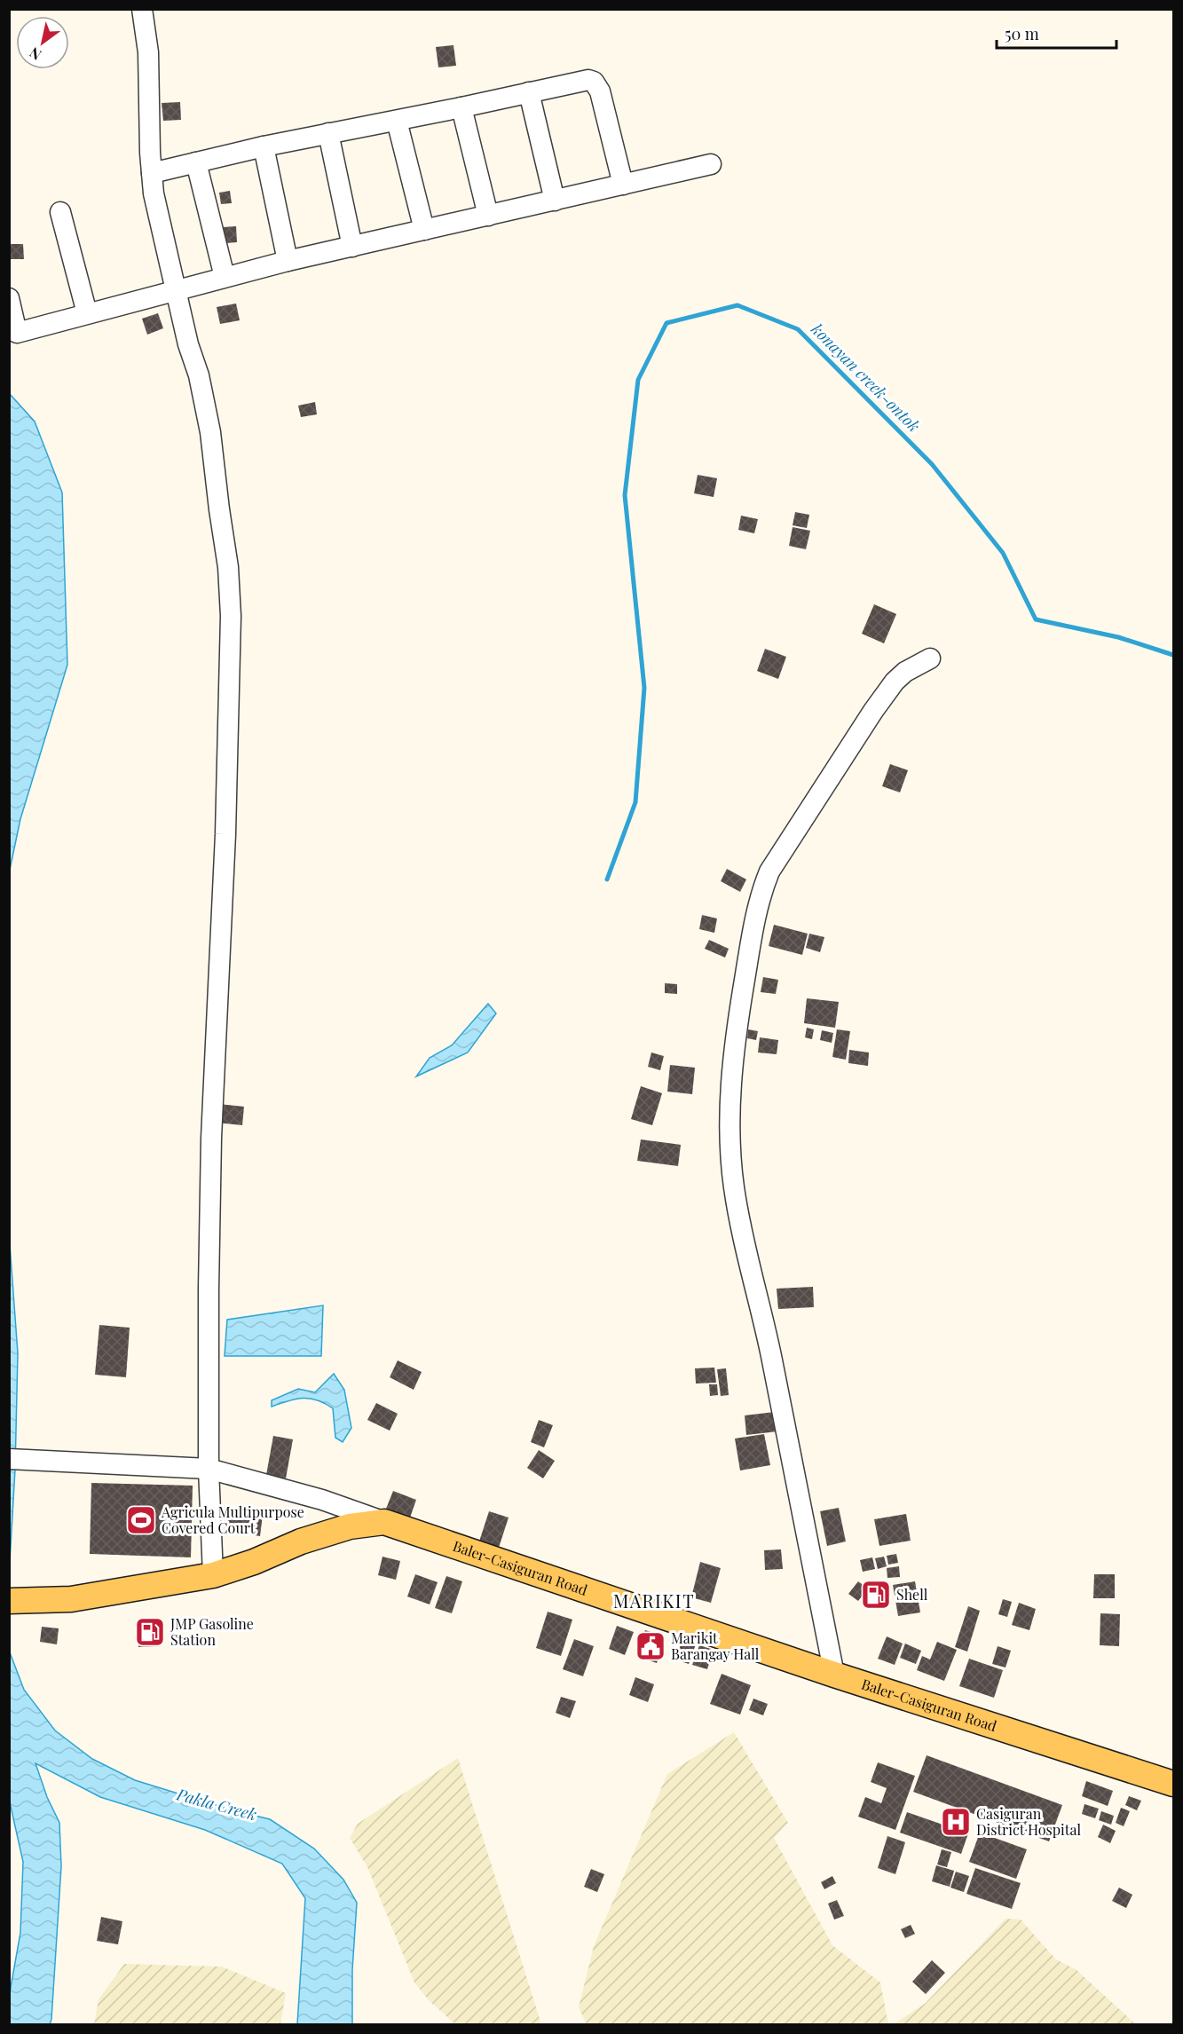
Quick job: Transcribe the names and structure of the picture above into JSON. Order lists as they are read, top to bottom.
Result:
{
  "streets": {
    "main road": ["Baler-Casiguran Road"]
  },
  "districts": ["MARIKIT"],
  "water": ["konayan creek-ontok", "Pakla Creek"],
  "places": {
    "sports": ["Agricula Multipurpose Covered Court"],
    "fuel station": ["Shell", "JMP Gasoline Station"],
    "public building": ["Marikit Barangay Hall"],
    "hospital": ["Casiguran District Hospital"]
  },
  "scale_bar": "50 m",
  "north": "bottom left"
}
